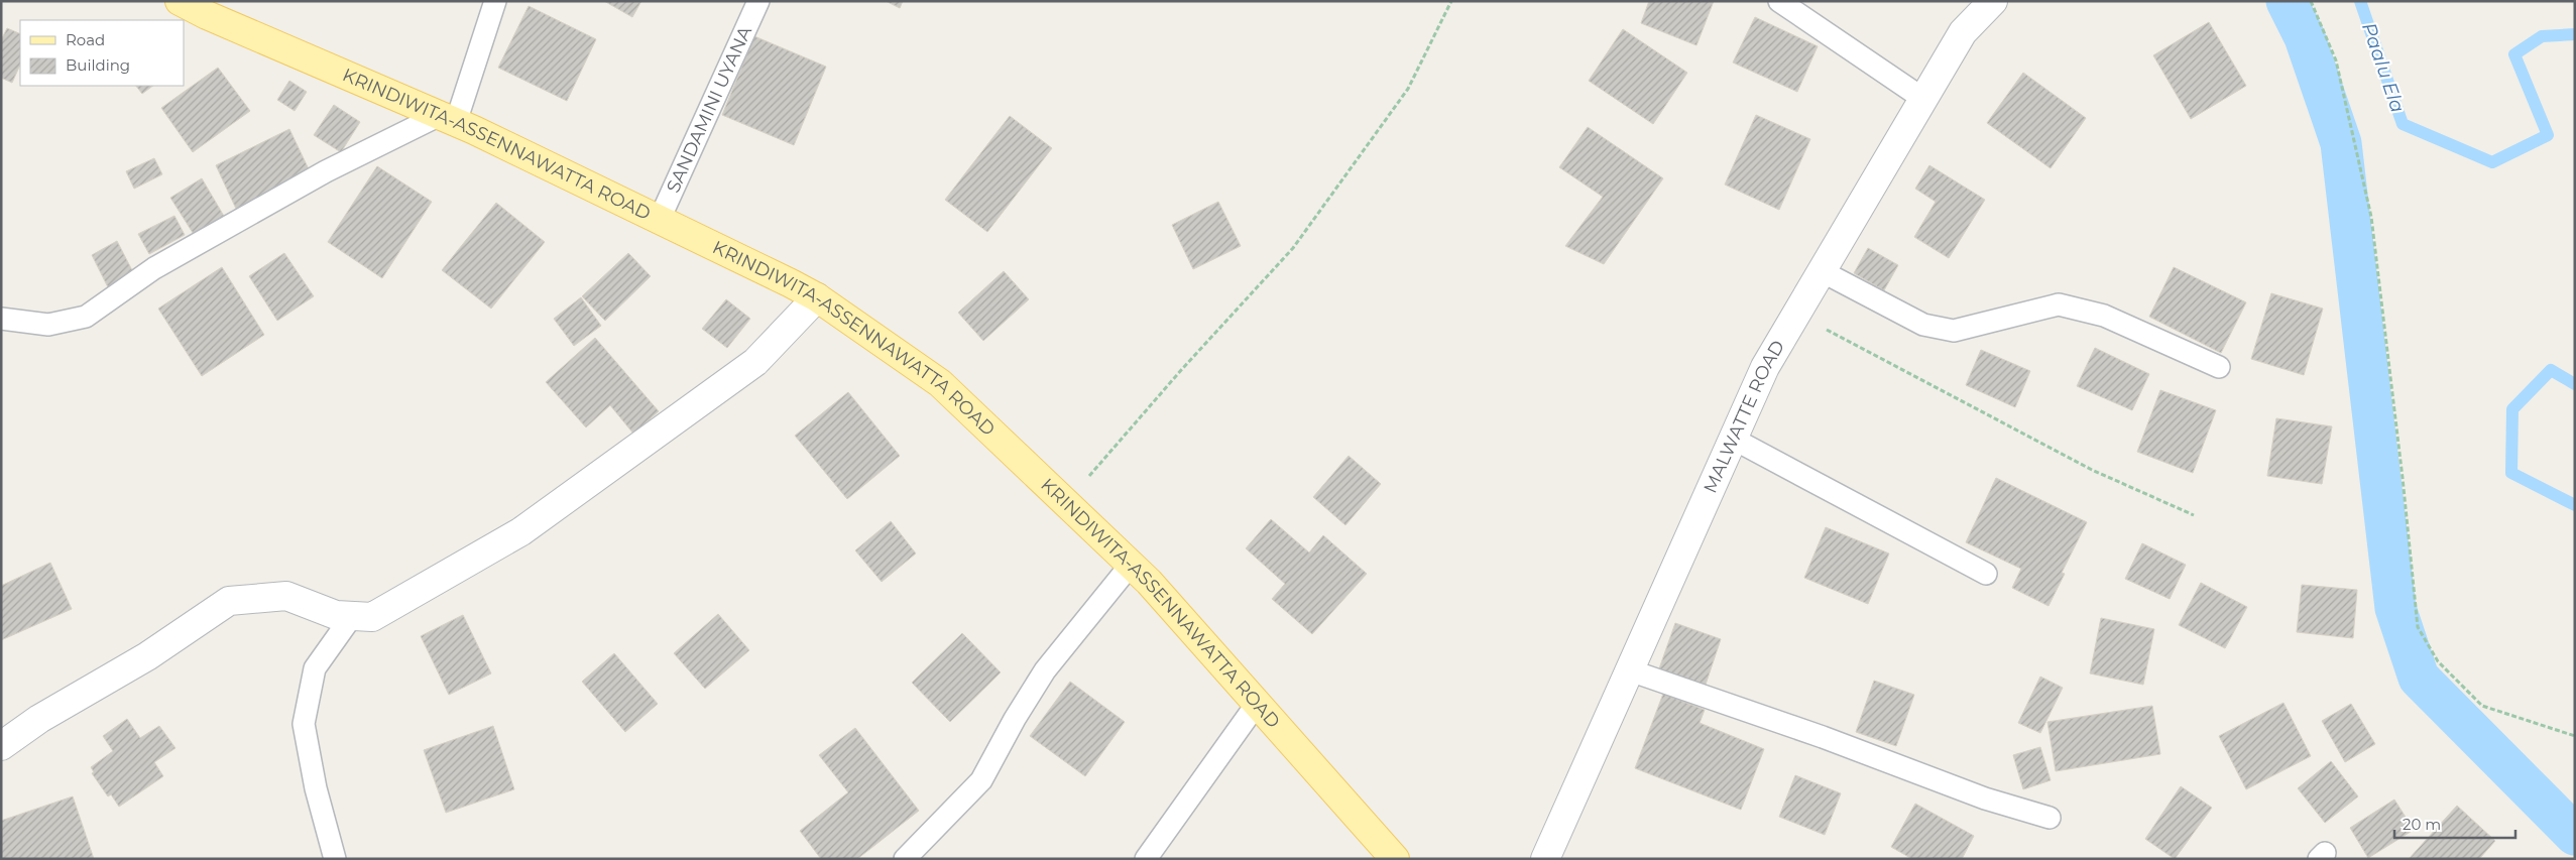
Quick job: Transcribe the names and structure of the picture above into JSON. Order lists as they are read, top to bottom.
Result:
{
  "streets": {
    "main road": ["KRINDIWITA-ASSENNAWATTA ROAD"],
    "street": ["MALWATTE ROAD"],
    "lane": ["SANDAMINI UYANA"]
  },
  "crossings": [
    ["SANDAMINI UYANA", "KRINDIWITA-ASSENNAWATTA ROAD"]
  ],
  "water": ["Paalu Ela"],
  "legend": ["Road", "Building"],
  "scale_bar": "20 m"
}
